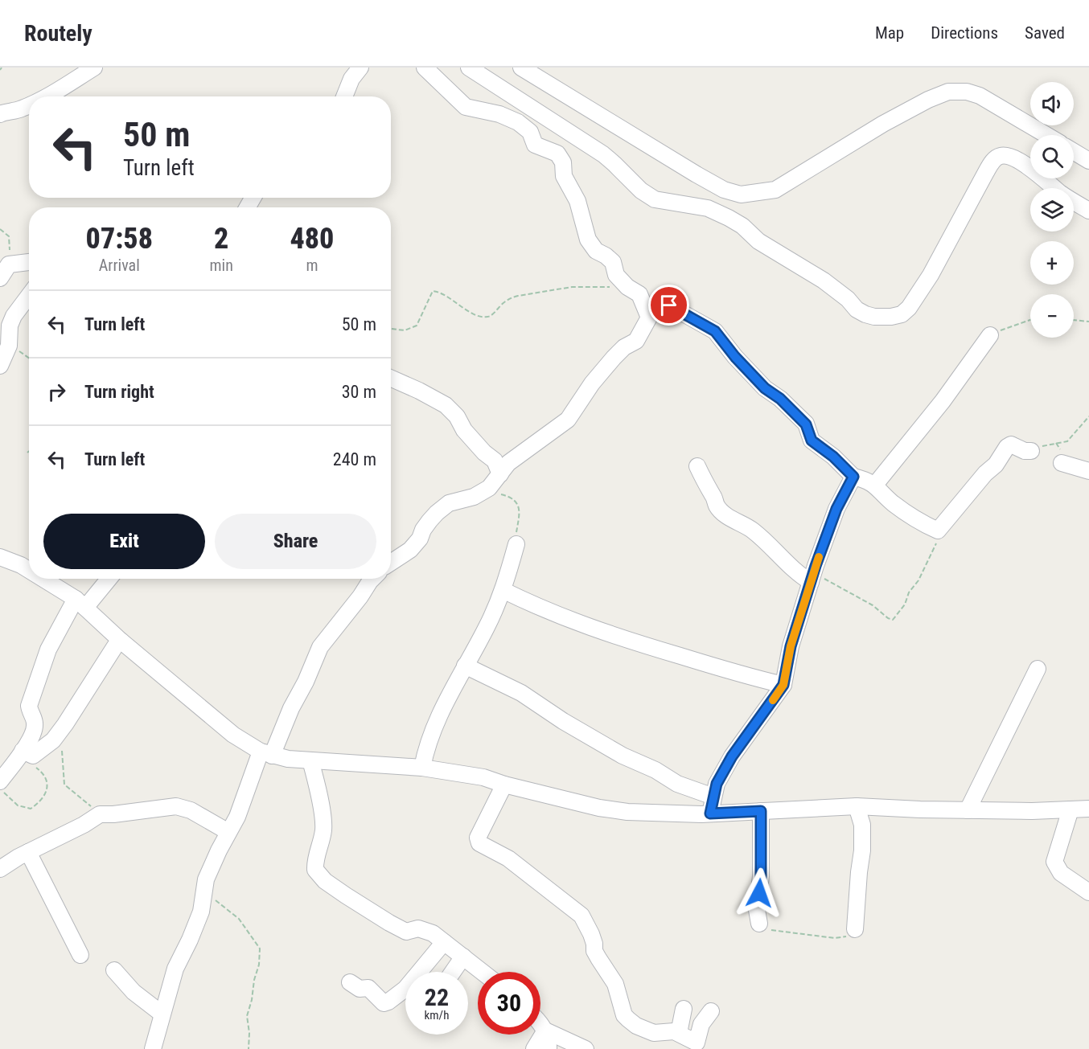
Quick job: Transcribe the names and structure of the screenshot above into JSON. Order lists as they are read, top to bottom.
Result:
{
  "page": {
    "header": "Routely",
    "nav": ["Map", "Directions", "Saved"],
    "map_buttons": ["+", "−"],
    "turn": ["50 m", "Turn left"],
    "eta": [
      "07:58",
      "Arrival",
      "2",
      "min",
      "480",
      "m"
    ],
    "list": [
      {
        "name": "Turn left",
        "value": "50 m"
      },
      {
        "name": "Turn right",
        "value": "30 m"
      },
      {
        "name": "Turn left",
        "value": "240 m"
      }
    ],
    "buttons": ["Exit", "Share"],
    "speed": "22 km/h",
    "limit": "30"
  }
}
